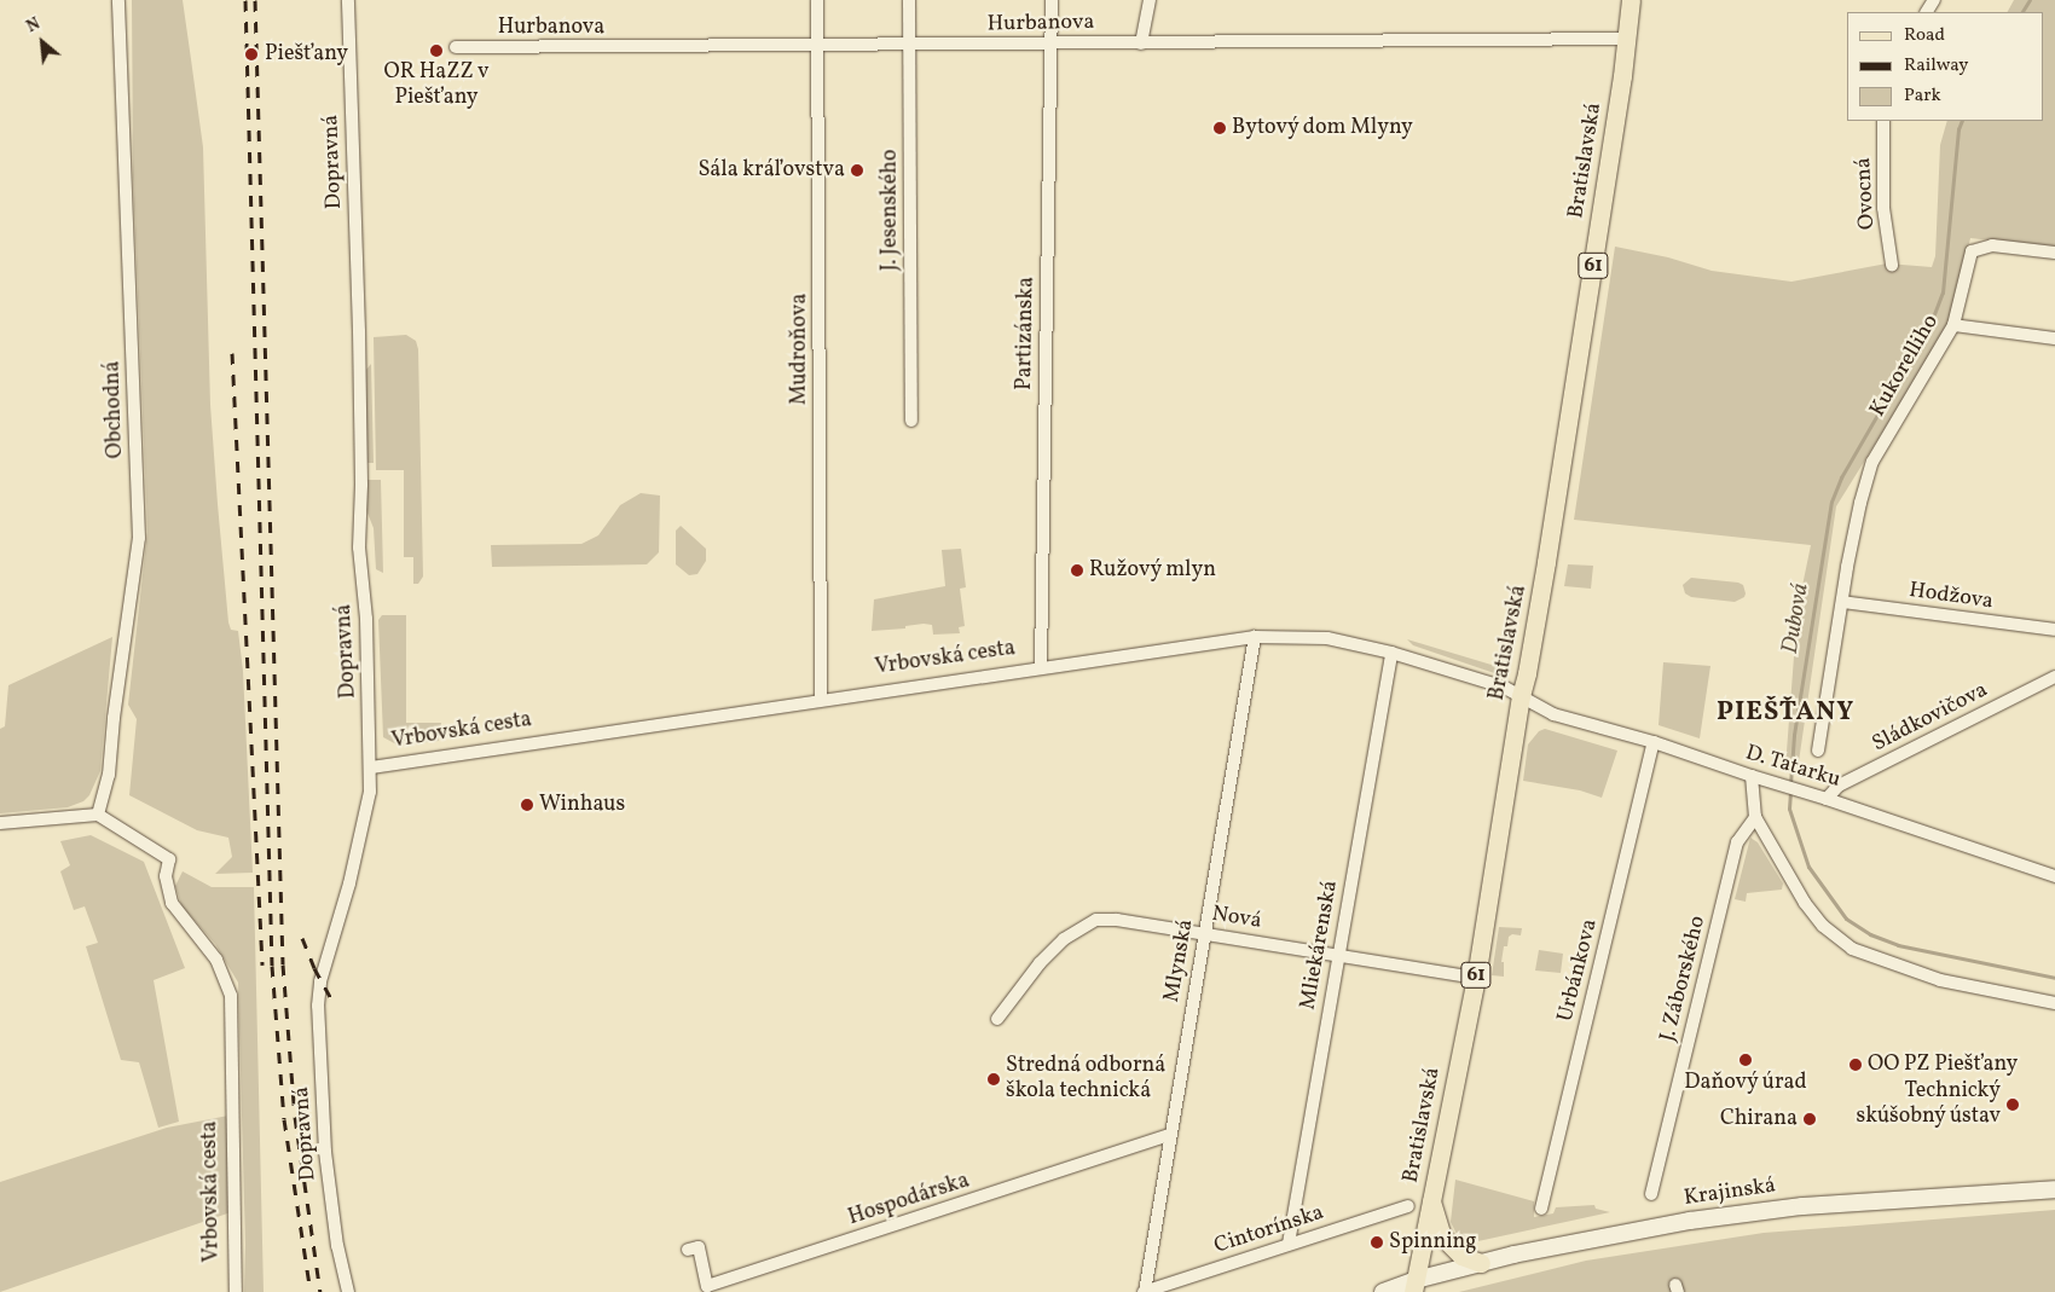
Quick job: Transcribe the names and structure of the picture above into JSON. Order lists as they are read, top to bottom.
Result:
{
  "streets": {
    "main road": ["Bratislavská", "61", "Krajinská"],
    "street": [
      "Hurbanova",
      "Dopravná",
      "Ovocná",
      "J. Jesenského",
      "Partizánska",
      "Mudroňova",
      "Kukorelliho",
      "Obchodná",
      "Hodžova",
      "Vrbovská cesta",
      "Sládkovičova",
      "D. Tatarku",
      "Nová",
      "Mliekárenská",
      "Mlynská",
      "Urbánkova",
      "J. Záborského",
      "Hospodárska",
      "Cintorínska"
    ]
  },
  "crossings": [
    ["Hurbanova", "Bratislavská"],
    ["Hurbanova", "J. Jesenského"],
    ["Hurbanova", "Partizánska"],
    ["Hurbanova", "Mudroňova"],
    ["Bratislavská", "Vrbovská cesta"],
    ["Bratislavská", "D. Tatarku"],
    ["Bratislavská", "Nová"],
    ["Bratislavská", "Krajinská"],
    ["Dopravná", "Vrbovská cesta"],
    ["Partizánska", "Vrbovská cesta"],
    ["Mudroňova", "Vrbovská cesta"],
    ["Kukorelliho", "Hodžova"],
    ["Obchodná", "Vrbovská cesta"],
    ["Vrbovská cesta", "D. Tatarku"],
    ["Vrbovská cesta", "Mliekárenská"],
    ["Vrbovská cesta", "Mlynská"],
    ["Sládkovičova", "D. Tatarku"],
    ["D. Tatarku", "Urbánkova"],
    ["Nová", "Mliekárenská"],
    ["Nová", "Mlynská"],
    ["Mliekárenská", "Cintorínska"],
    ["Mlynská", "Hospodárska"],
    ["Mlynská", "Cintorínska"]
  ],
  "districts": ["PIEŠŤANY"],
  "water": ["Dubová"],
  "places": [
    "OR HaZZ v Piešťany",
    "Piešťany",
    "Bytový dom Mlyny",
    "Sála kráľovstva",
    "Ružový mlyn",
    "Winhaus",
    "Daňový úrad",
    "OO PZ Piešťany",
    "Stredná odborná škola technická",
    "Technický skúšobný ústav",
    "Chirana",
    "Spinning"
  ],
  "legend": ["Road", "Railway", "Park"],
  "north": "top left"
}
